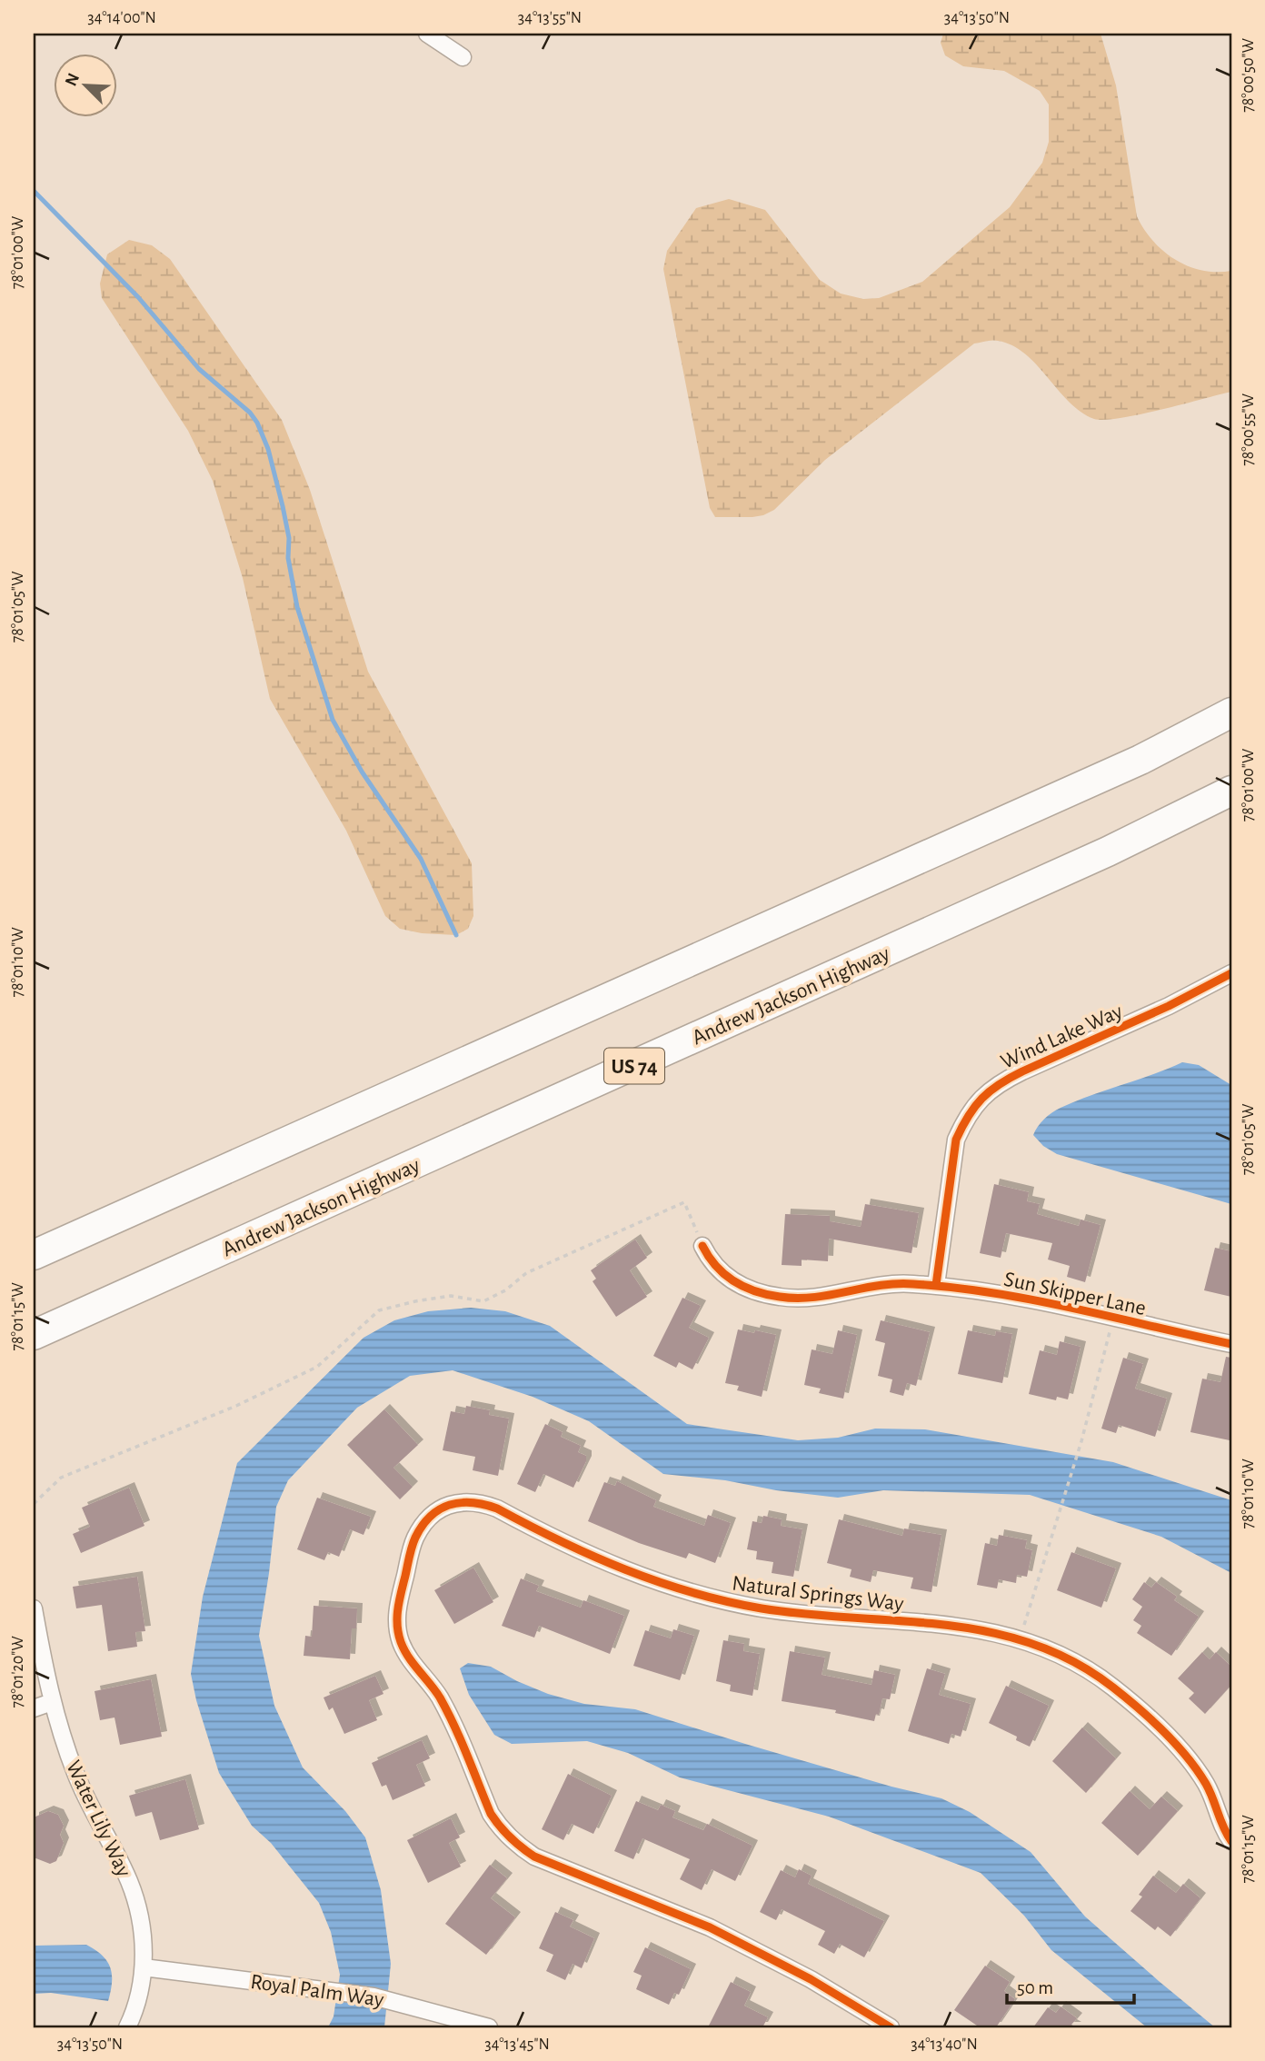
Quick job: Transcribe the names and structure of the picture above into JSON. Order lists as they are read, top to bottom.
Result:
{
  "streets": {
    "highway": ["Andrew Jackson Highway", "US 74"],
    "street": [
      "Wind Lake Way",
      "Sun Skipper Lane",
      "Natural Springs Way",
      "Water Lily Way",
      "Royal Palm Way"
    ]
  },
  "crossings": [
    ["Wind Lake Way", "Sun Skipper Lane"],
    ["Water Lily Way", "Royal Palm Way"]
  ],
  "scale_bar": "50 m",
  "north": "top left",
  "coordinates": [
    "34°14'00\"N",
    "34°13'55\"N",
    "34°13'50\"N",
    "78°00'50\"W",
    "78°01'00\"W",
    "78°00'55\"W",
    "78°01'05\"W",
    "78°01'10\"W",
    "78°01'15\"W",
    "78°01'20\"W",
    "34°13'45\"N",
    "34°13'40\"N"
  ]
}
